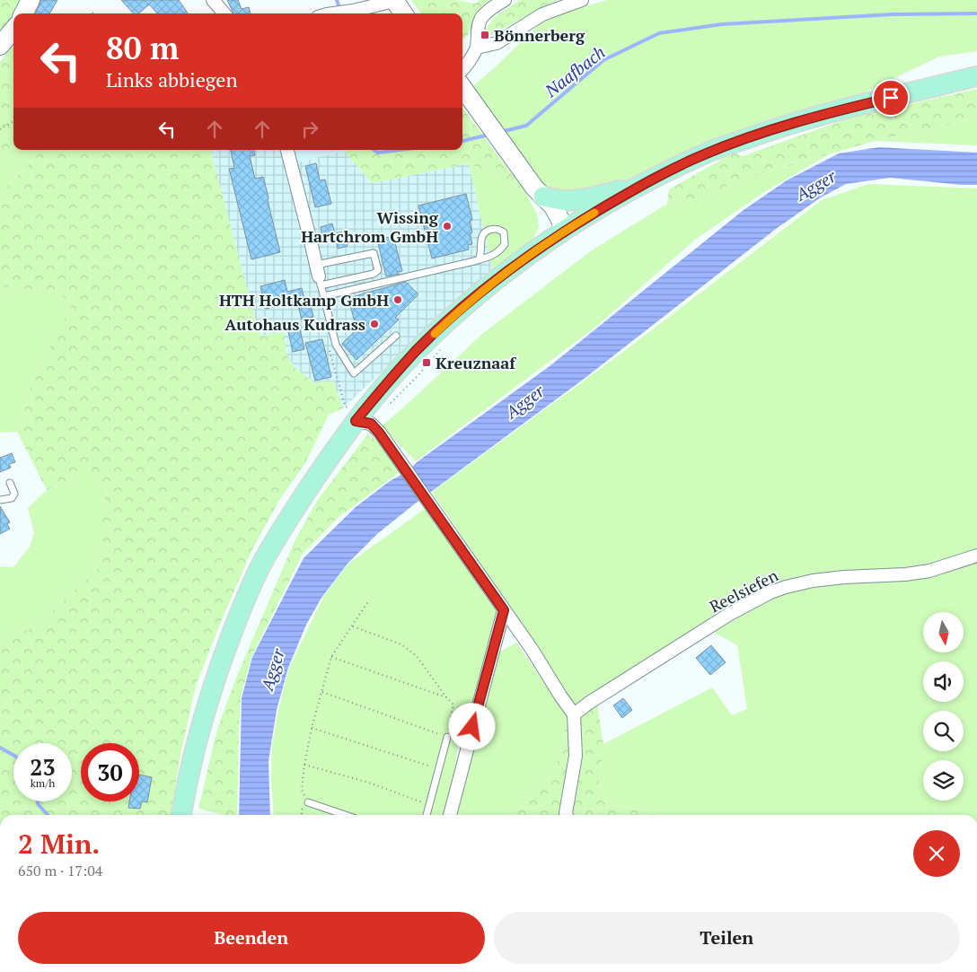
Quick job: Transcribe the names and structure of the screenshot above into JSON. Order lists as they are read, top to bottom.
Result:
{
  "streets": {
    "street": ["Reelsiefen"]
  },
  "water": ["Naafbach", "Agger"],
  "places": {
    "transit": ["Bönnerberg", "Kreuznaaf"],
    "other": ["Wissing Hartchrom GmbH", "HTH Holtkamp GmbH", "Autohaus Kudrass"]
  },
  "north": "bottom",
  "page": {
    "turn": ["80 m", "Links abbiegen"],
    "speed": "23 km/h",
    "limit": "30",
    "heading": ["2 Min.", "650 m · 17:04"],
    "buttons": ["Beenden", "Teilen"]
  }
}
